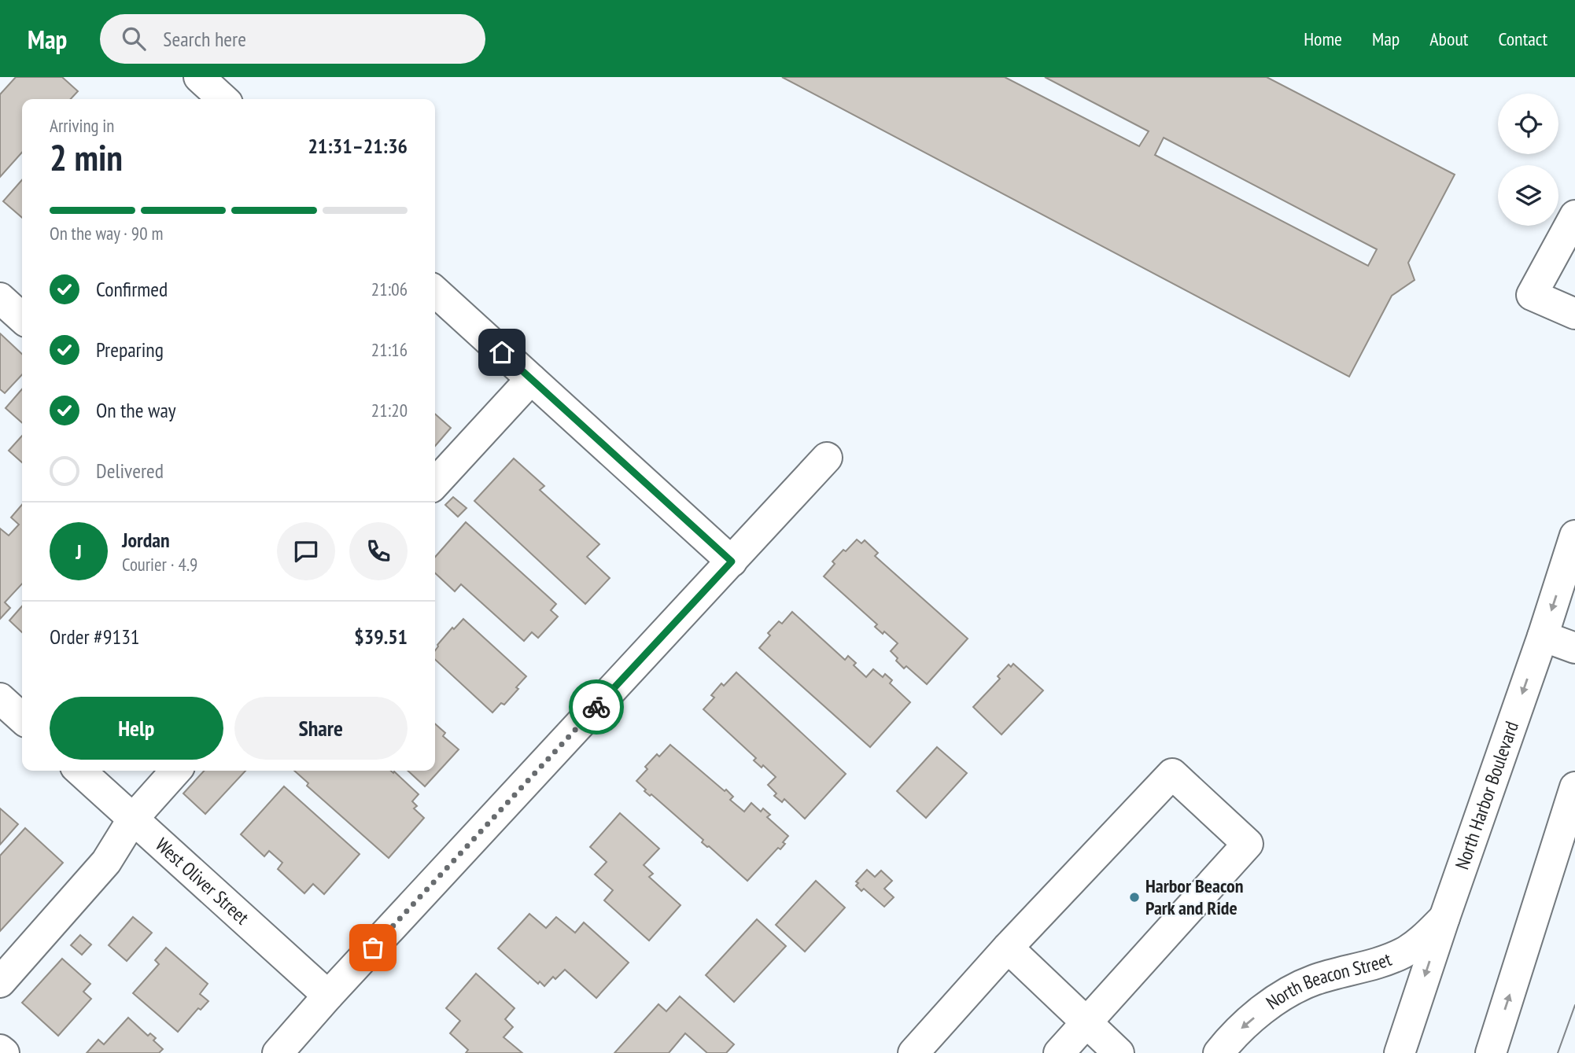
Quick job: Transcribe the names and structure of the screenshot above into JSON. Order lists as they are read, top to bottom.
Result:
{
  "streets": {
    "street": ["North Harbor Boulevard", "West Oliver Street", "North Beacon Street"]
  },
  "crossings": [
    ["North Harbor Boulevard", "North Beacon Street"]
  ],
  "one_way": ["North Beacon Street"],
  "places": ["Harbor Beacon Park and Ride"],
  "page": {
    "header": "Map",
    "search": "Search here",
    "nav": [
      "Home",
      "Map",
      "About",
      "Contact"
    ],
    "heading": ["2 min", "Arriving in", "21:31–21:36"],
    "panel": [
      "Jordan",
      "Courier · 4.9",
      "Order #9131",
      "$39.51"
    ],
    "bar": "On the way · 90 m",
    "list": [
      ["Confirmed", "21:06"],
      ["Preparing", "21:16"],
      ["On the way", "21:20"],
      "Delivered"
    ],
    "round": "J",
    "buttons": ["Help", "Share"]
  }
}
